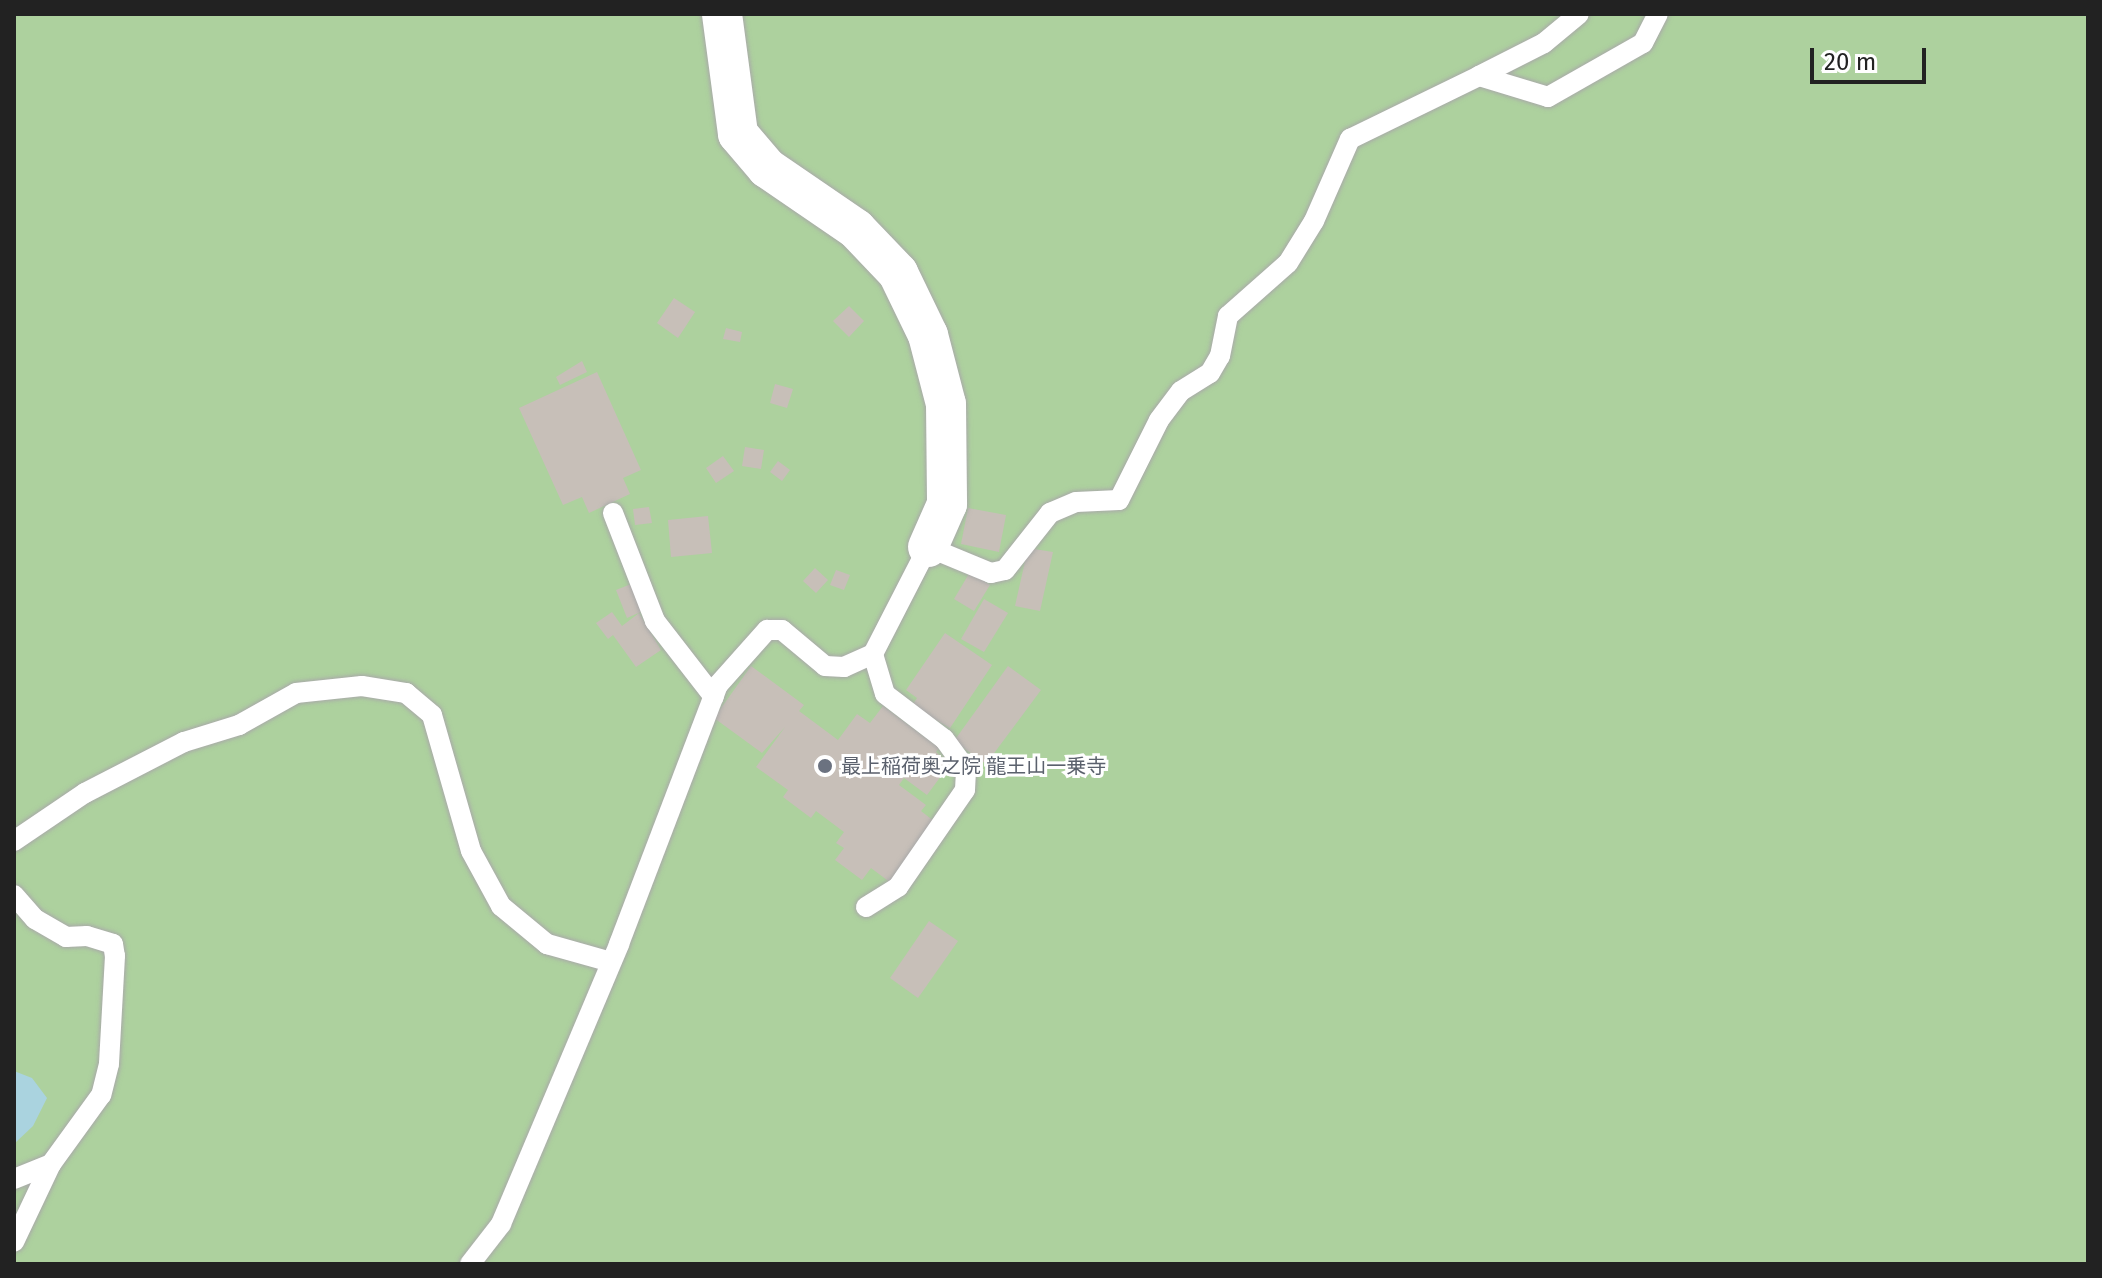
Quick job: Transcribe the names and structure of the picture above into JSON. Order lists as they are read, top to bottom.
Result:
{
  "places": ["最上稲荷奥之院 龍王山一乗寺"],
  "scale_bar": "20 m"
}
